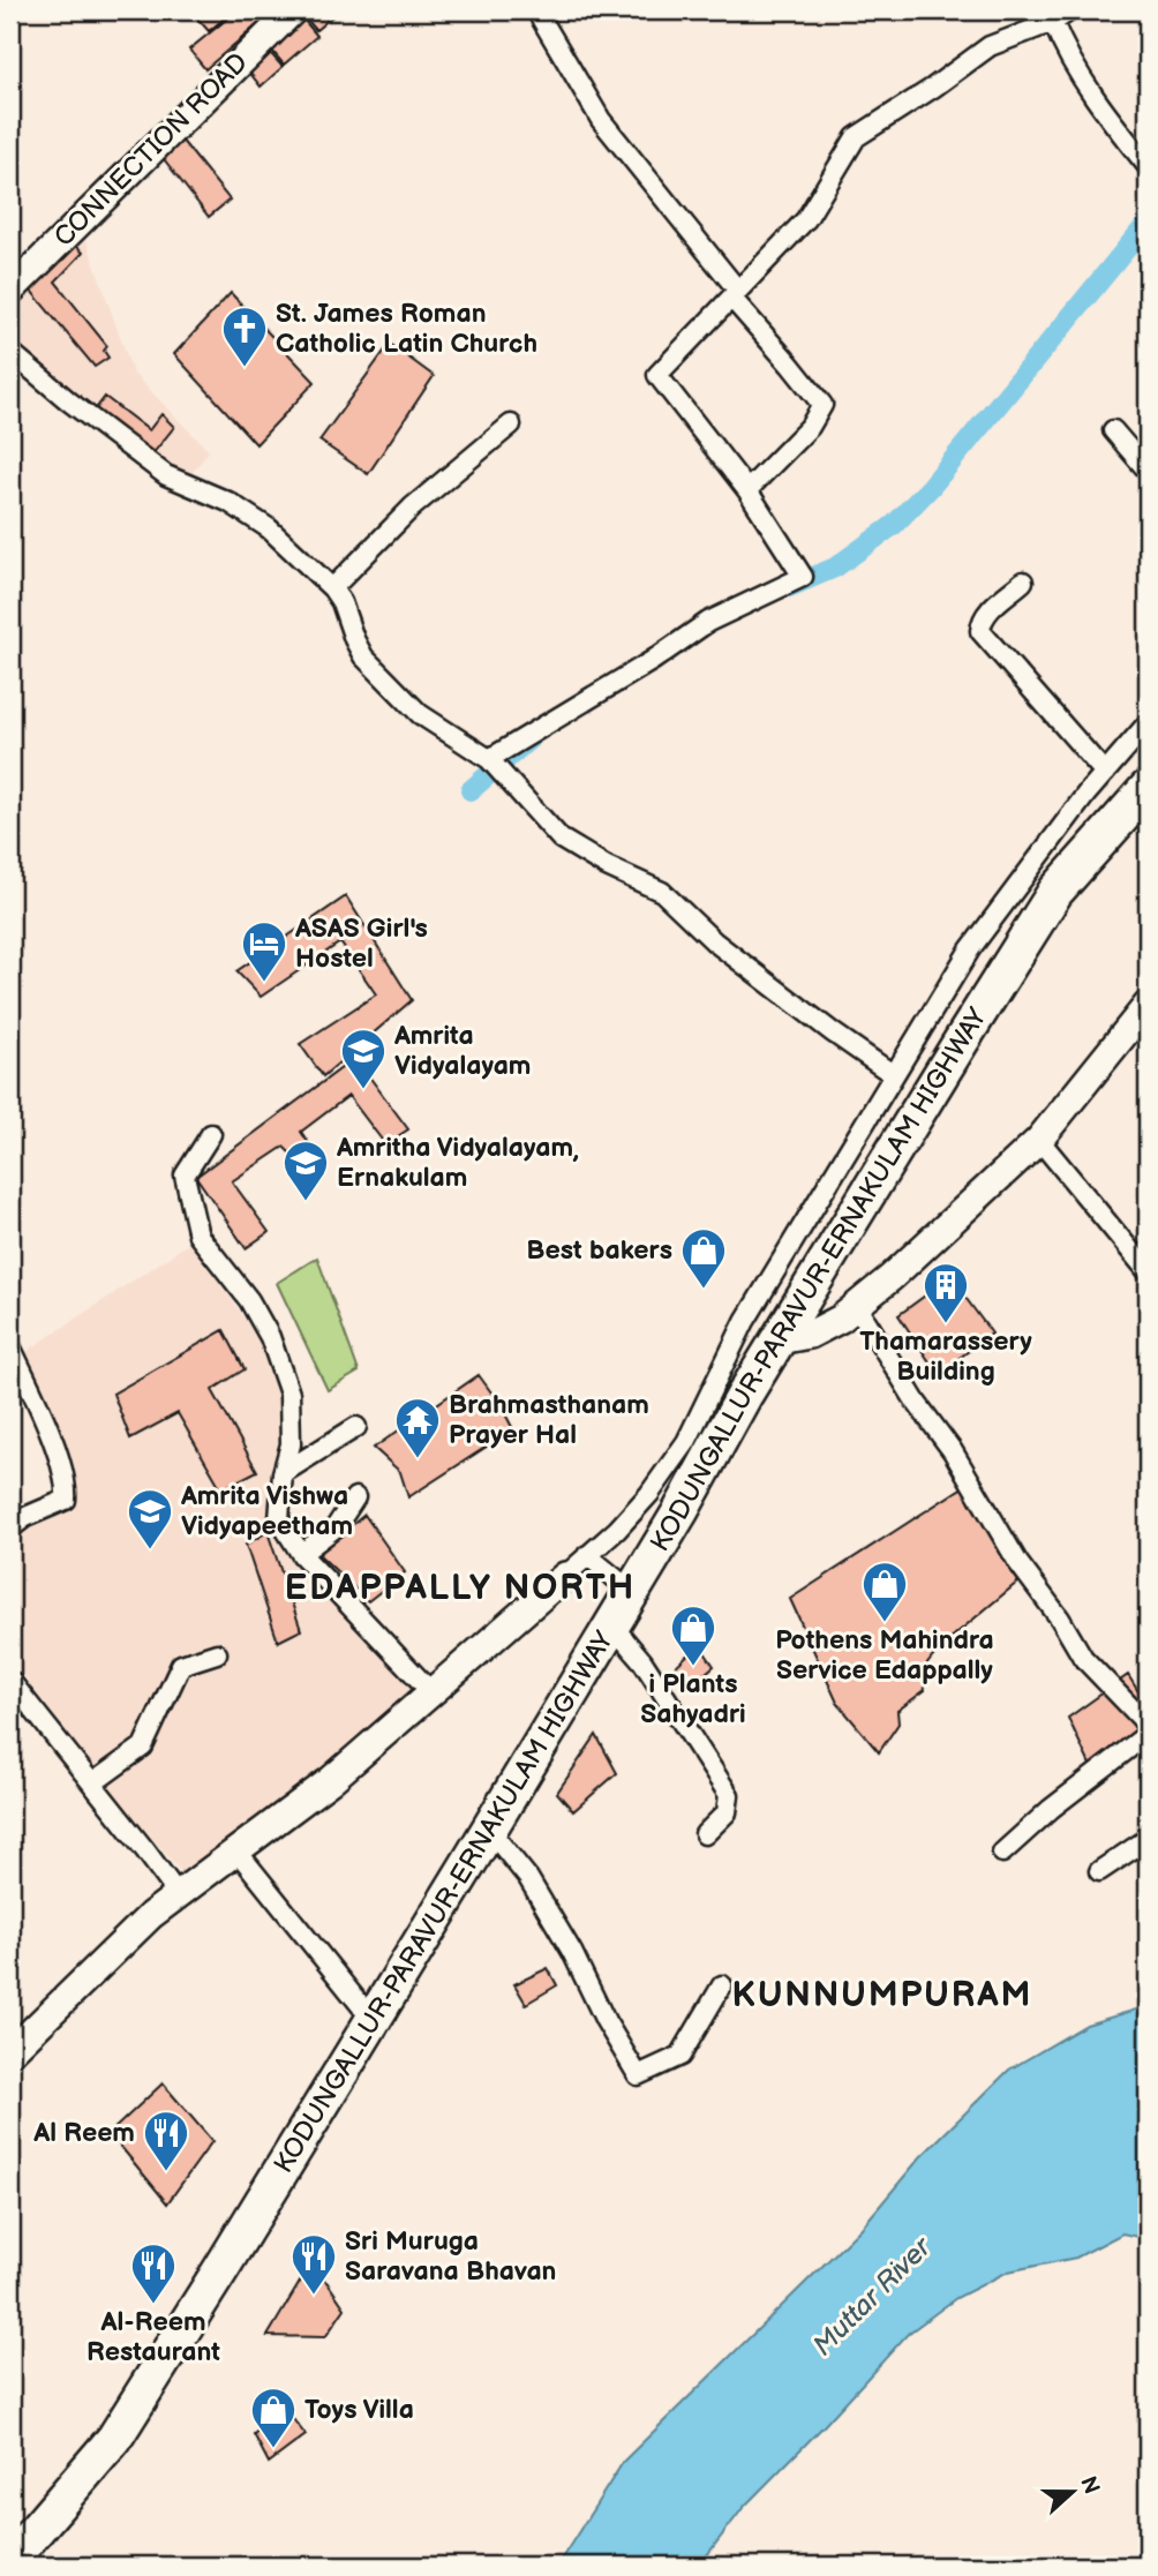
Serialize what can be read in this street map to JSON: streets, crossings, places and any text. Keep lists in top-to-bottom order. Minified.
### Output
{"streets":{"highway":["KODUNGALLUR-PARAVUR-ERNAKULAM HIGHWAY"],"street":["CONNECTION ROAD"]},"districts":["EDAPPALLY NORTH","KUNNUMPURAM"],"water":["Muttar River"],"places":{"church":["St. James Roman Catholic Latin Church"],"hotel":["ASAS Girl's Hostel"],"school or university":["Amrita Vidyalayam","Amritha Vidyalayam, Ernakulam","Amrita Vishwa Vidyapeetham"],"shop":["Best bakers","Pothens Mahindra Service Edappally","i Plants Sahyadri","Toys Villa"],"building":["Thamarassery Building"],"temple":["Brahmasthanam Prayer Hal"],"restaurant":["Al Reem","Sri Muruga Saravana Bhavan","Al-Reem Restaurant"]},"north":"right"}
